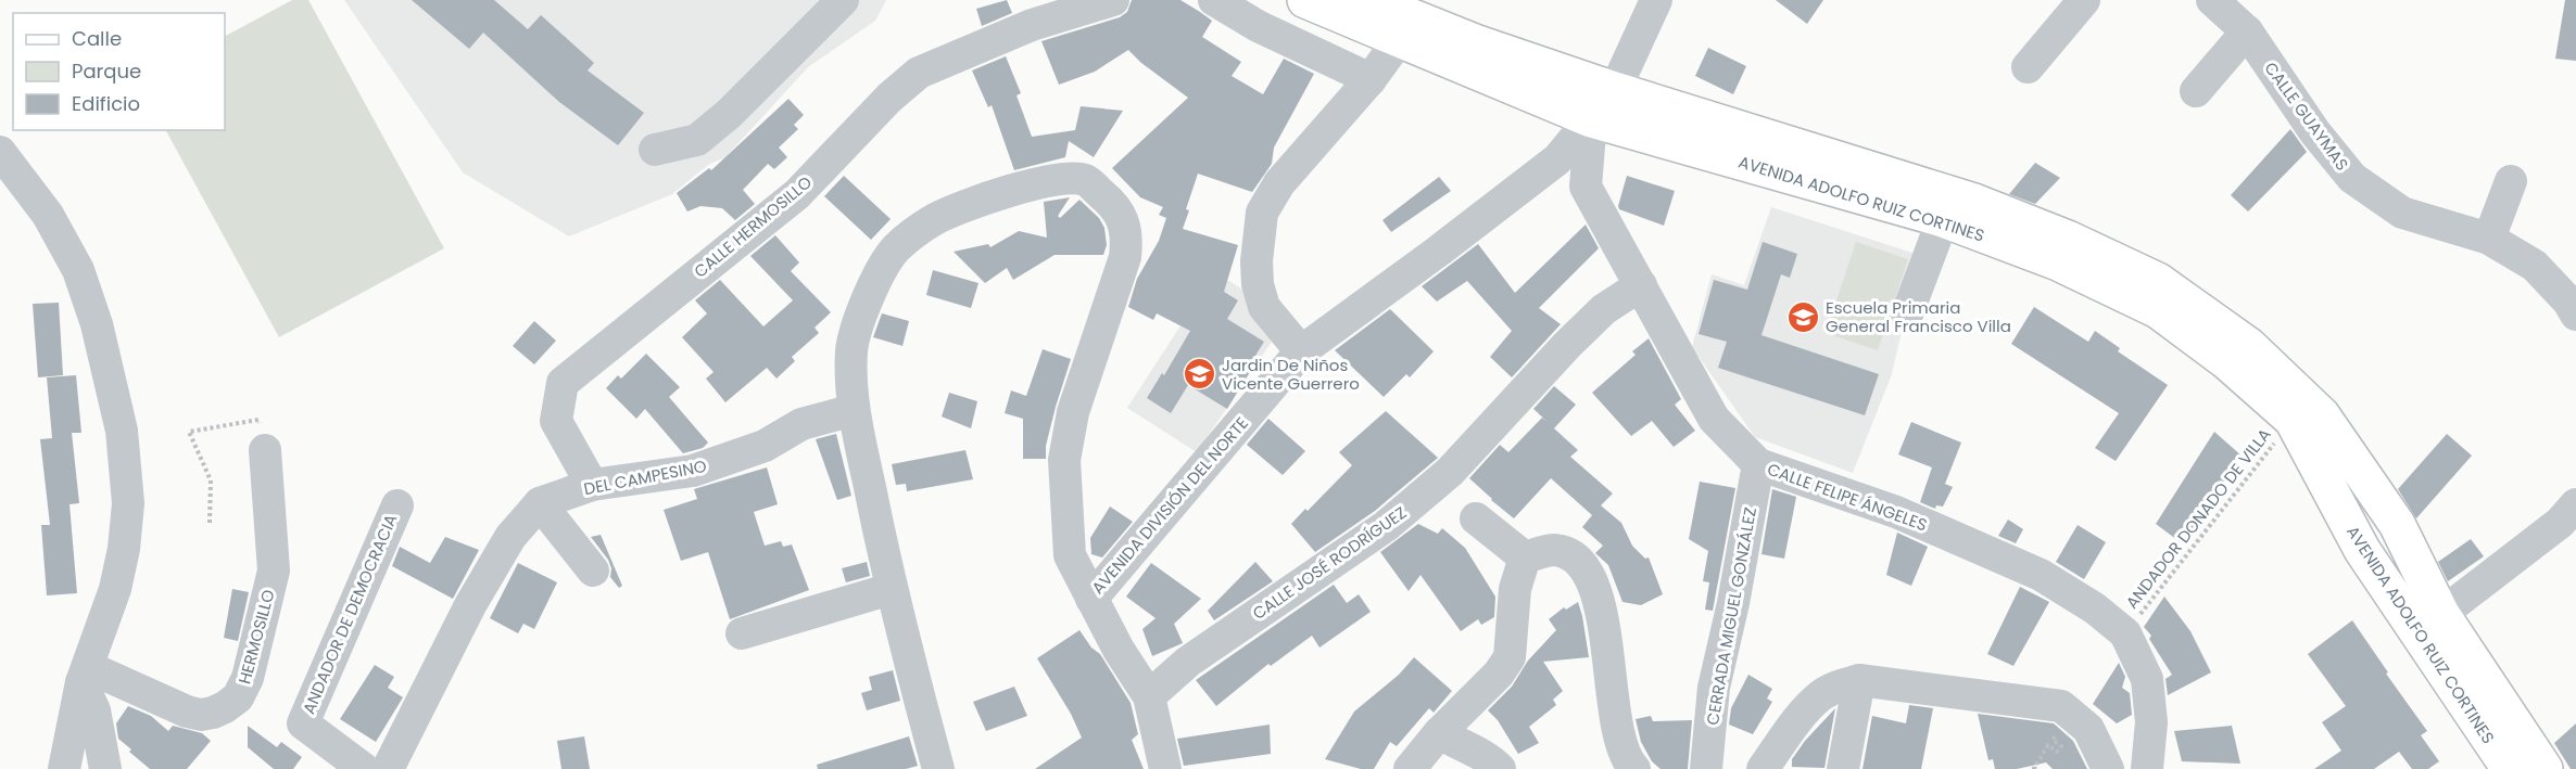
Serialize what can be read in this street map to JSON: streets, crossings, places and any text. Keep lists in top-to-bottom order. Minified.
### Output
{"streets":{"main road":["AVENIDA ADOLFO RUIZ CORTINES"],"street":["CALLE GUAYMAS","CALLE HERMOSILLO","DEL CAMPESINO","CALLE FELIPE ÁNGELES","AVENIDA DIVISIÓN DEL NORTE","CALLE JOSÉ RODRÍGUEZ","ANDADOR DE DEMOCRACIA","CERRADA MIGUEL GONZÁLEZ","HERMOSILLO"],"path":["ANDADOR DONADO DE VILLA"]},"crossings":[["AVENIDA ADOLFO RUIZ CORTINES","CALLE FELIPE ÁNGELES"],["AVENIDA ADOLFO RUIZ CORTINES","AVENIDA DIVISIÓN DEL NORTE"],["AVENIDA ADOLFO RUIZ CORTINES","ANDADOR DONADO DE VILLA"],["CALLE HERMOSILLO","DEL CAMPESINO"],["DEL CAMPESINO","AVENIDA DIVISIÓN DEL NORTE"],["CALLE FELIPE ÁNGELES","AVENIDA DIVISIÓN DEL NORTE"],["CALLE FELIPE ÁNGELES","ANDADOR DONADO DE VILLA"],["CALLE FELIPE ÁNGELES","CALLE JOSÉ RODRÍGUEZ"],["CALLE FELIPE ÁNGELES","CERRADA MIGUEL GONZÁLEZ"]],"places":{"school or university":["Escuela Primaria General Francisco Villa","Jardin De Niños Vicente Guerrero"]},"legend":["Calle","Parque","Edificio"]}
